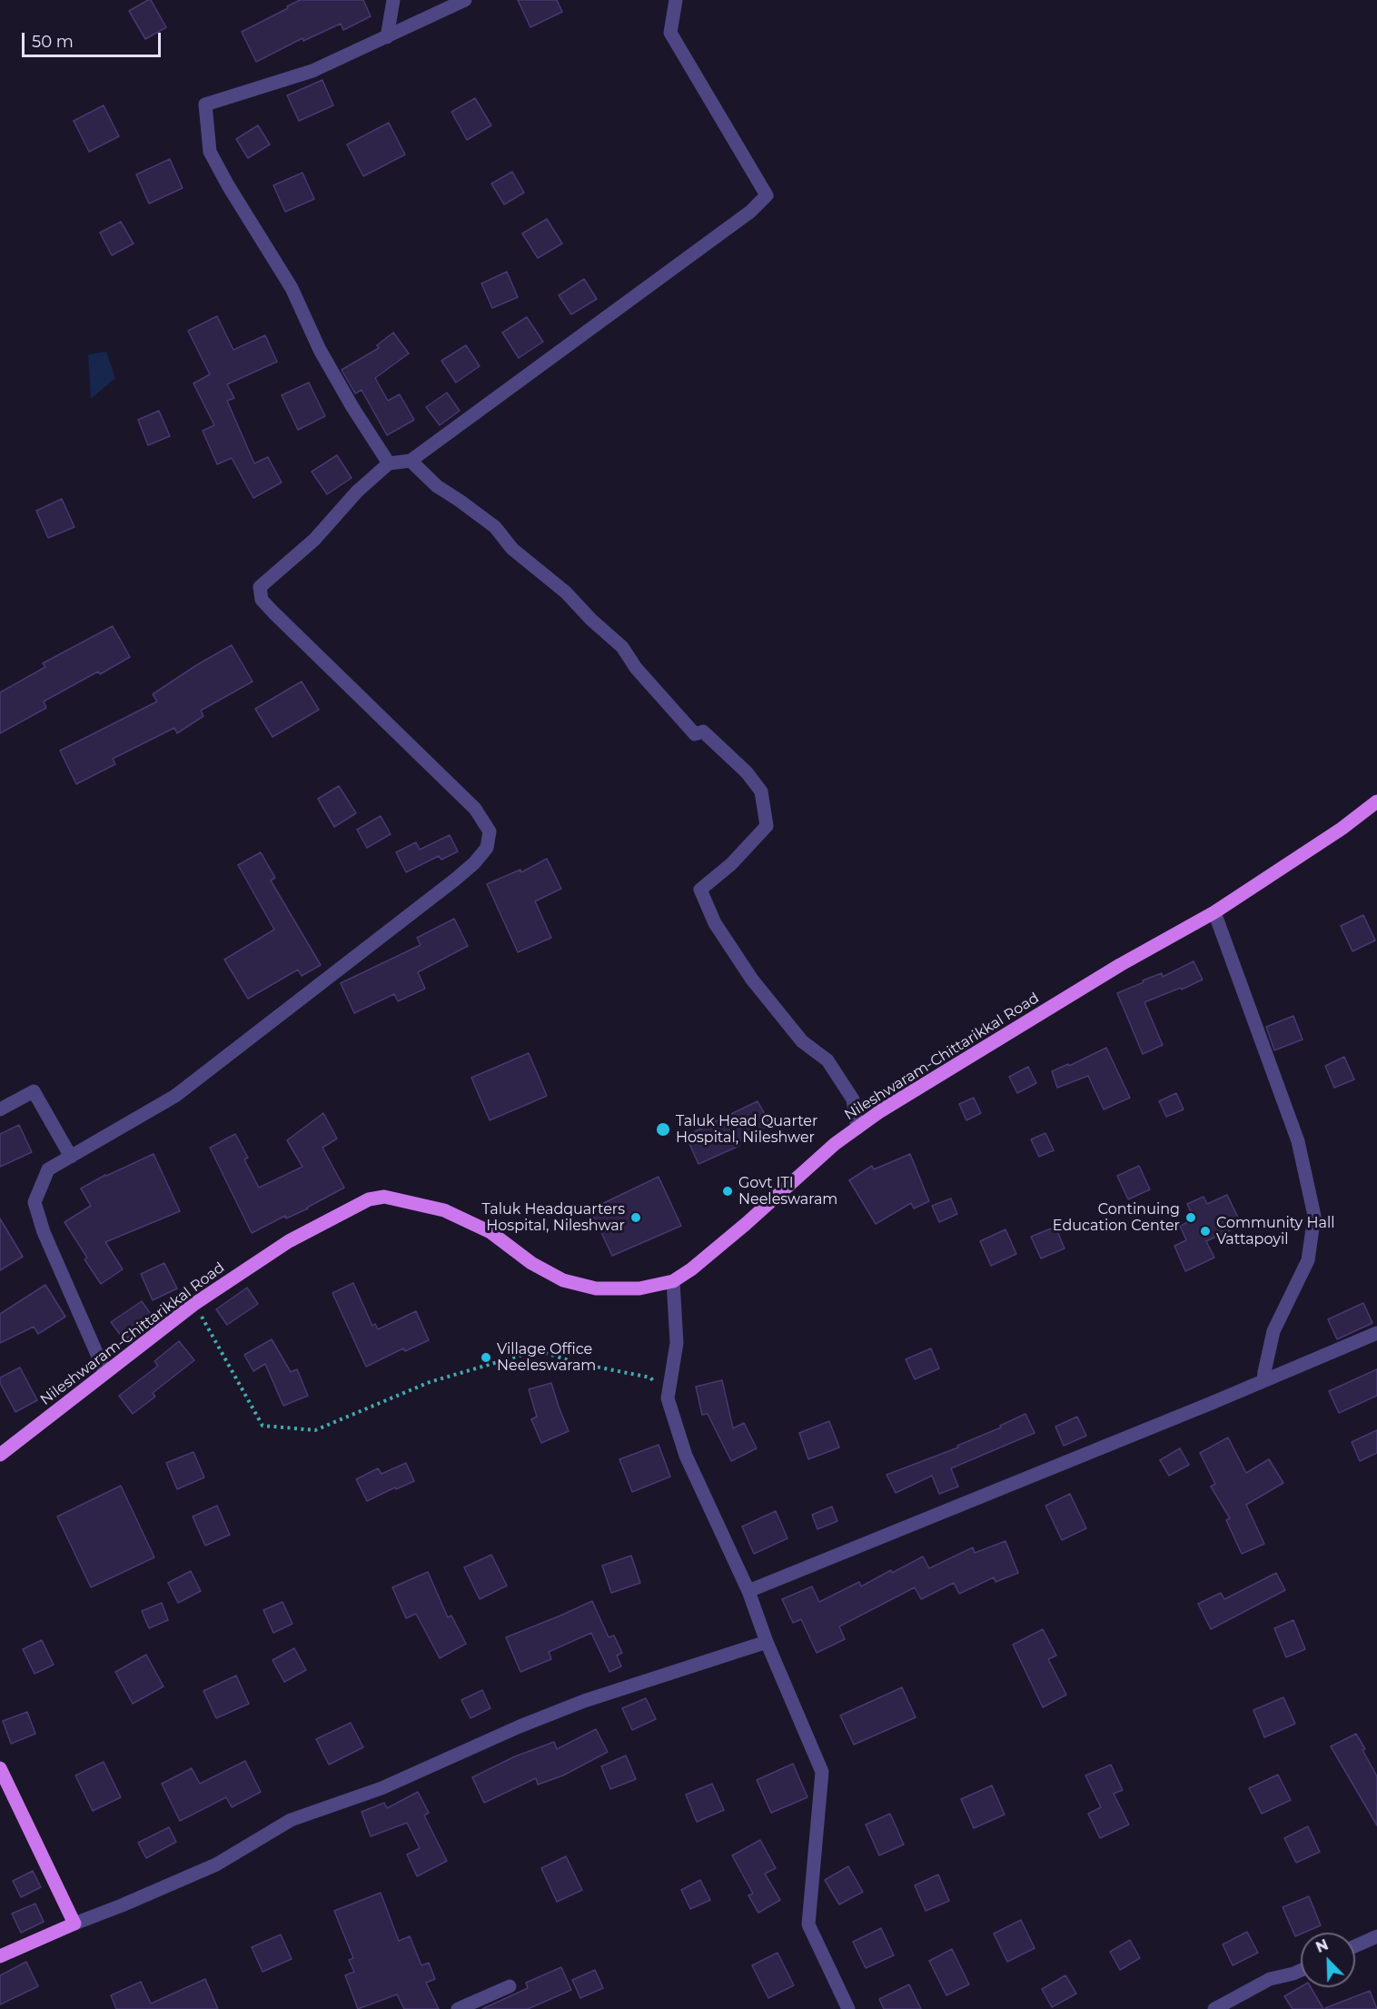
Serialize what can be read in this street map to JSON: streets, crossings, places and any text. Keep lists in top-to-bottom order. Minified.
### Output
{"streets":{"main road":["Nileshwaram-Chittarikkal Road"]},"places":["Taluk Head Quarter Hospital, Nileshwer","Govt ITI Neeleswaram","Taluk Headquarters Hospital, Nileshwar","Continuing Education Center","Community Hall Vattapoyil","Village Office Neeleswaram"],"scale_bar":"50 m","north":"top left"}
